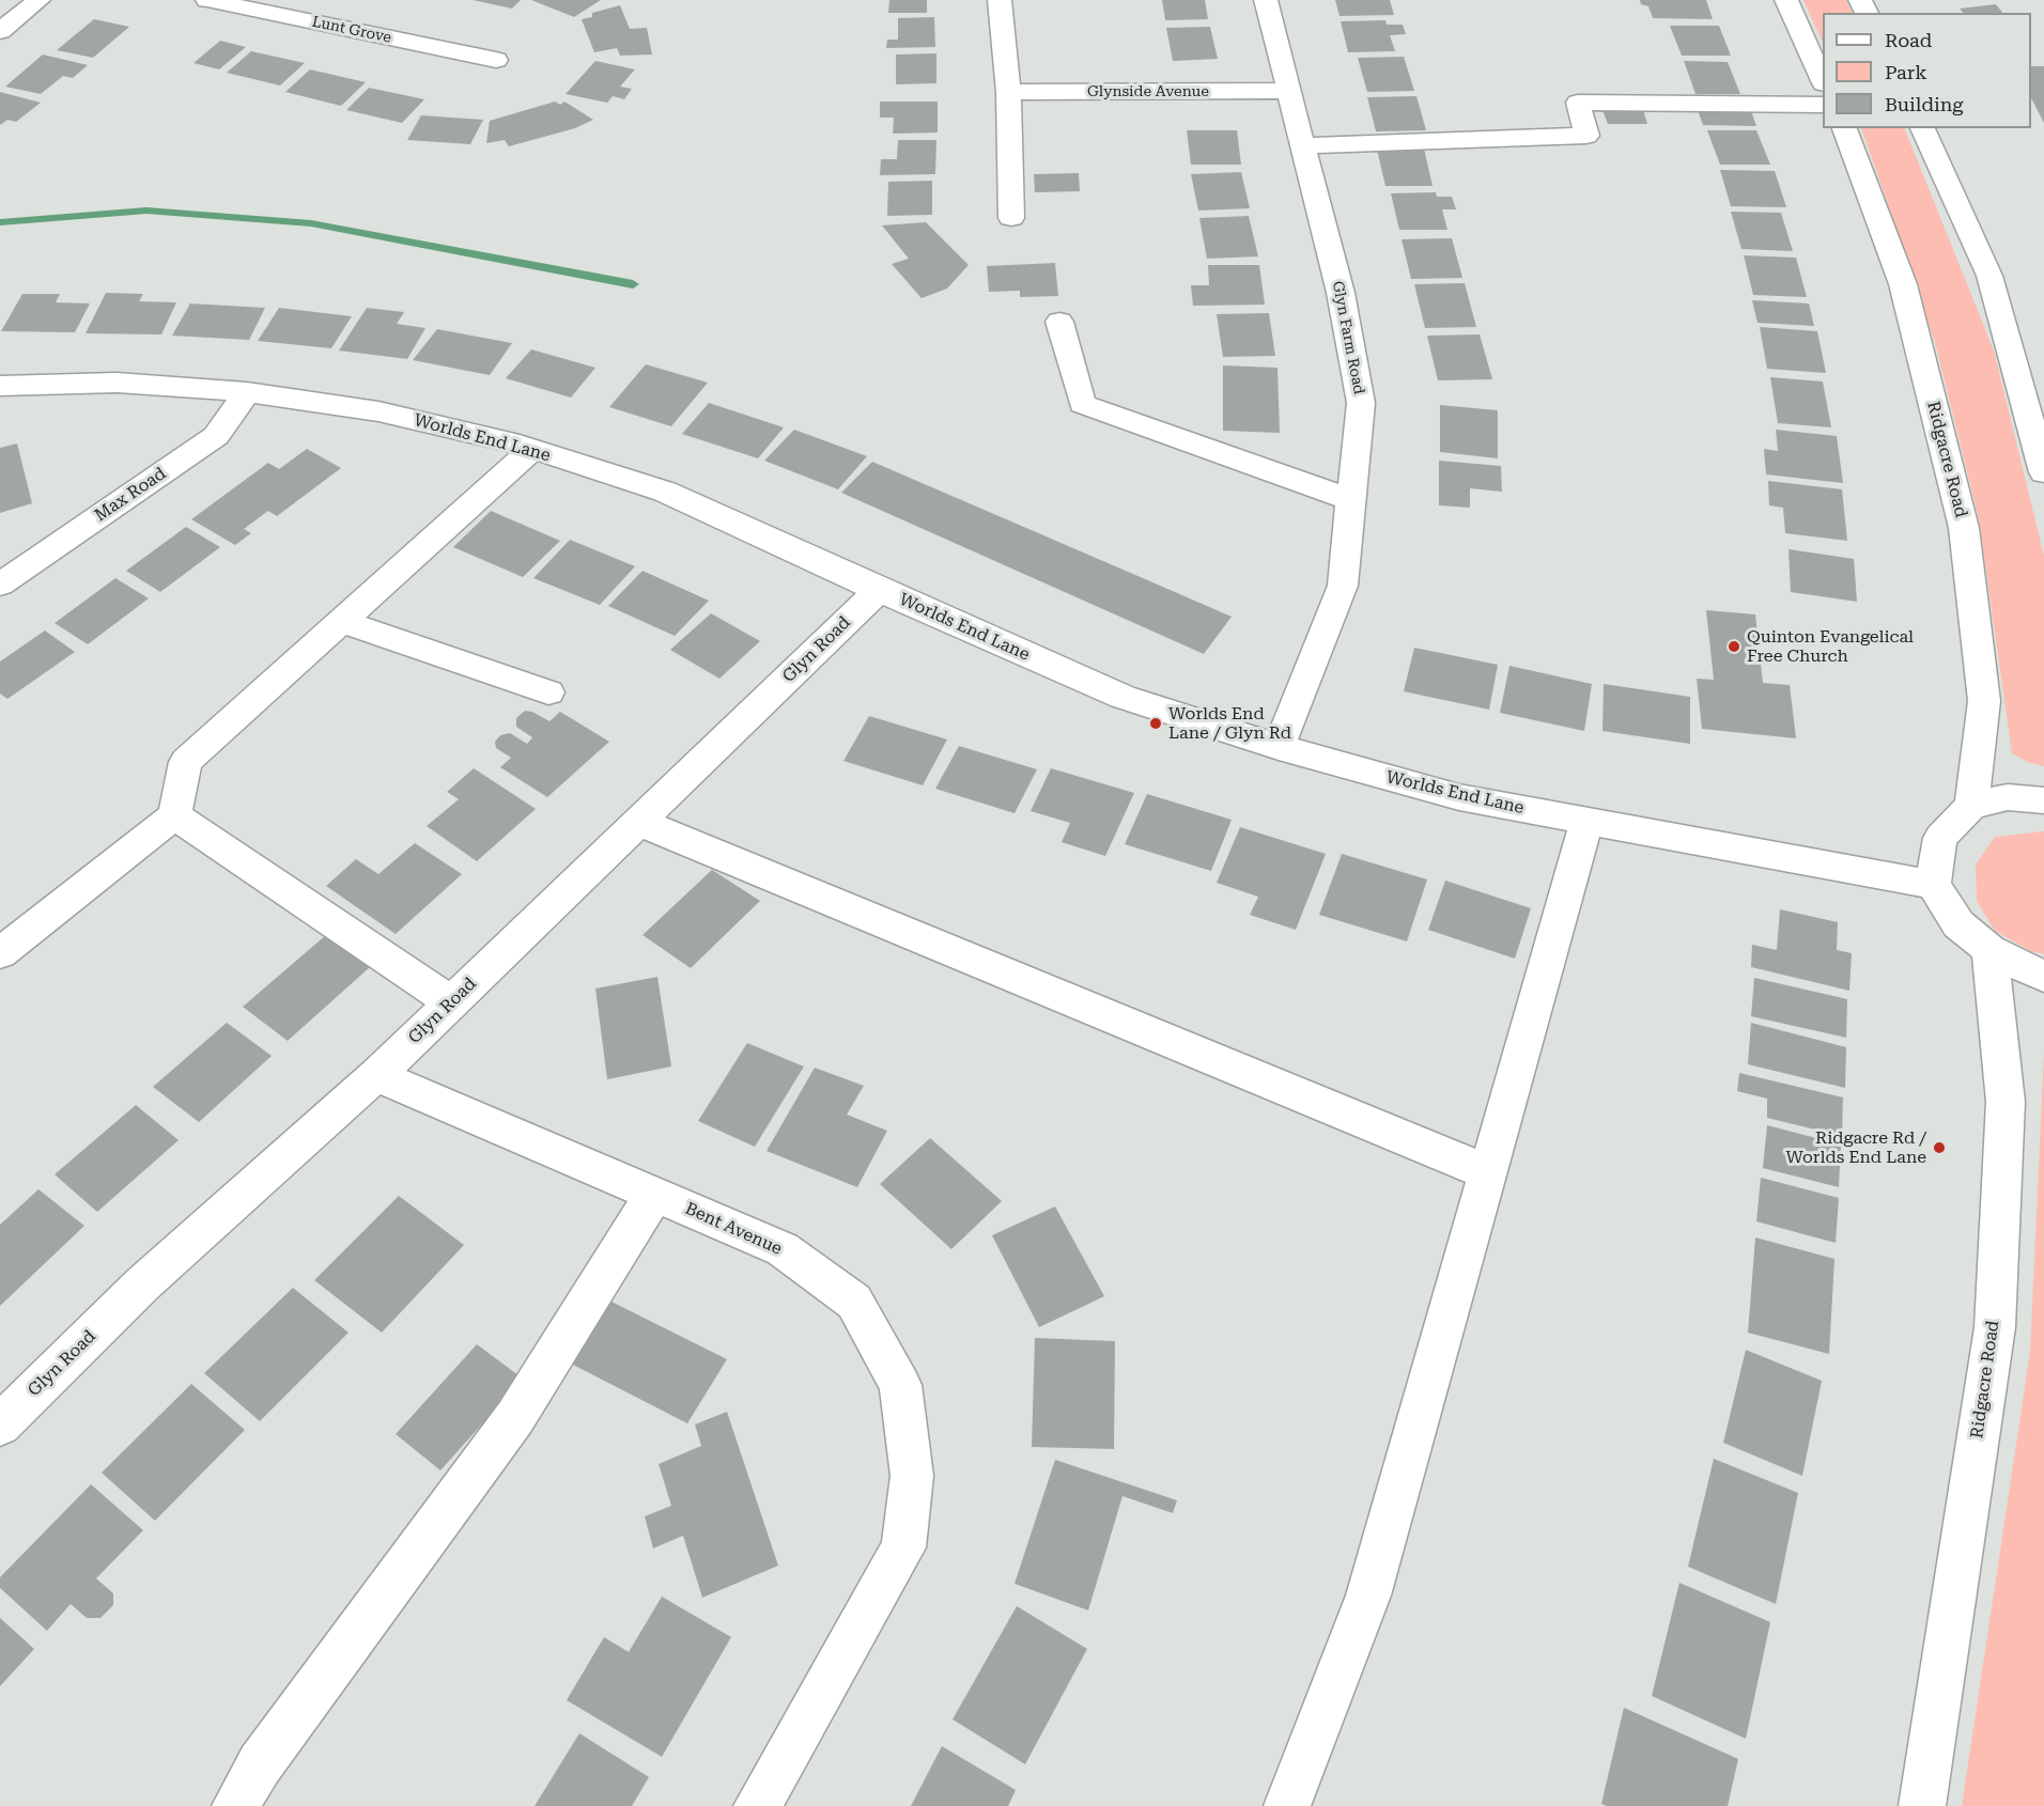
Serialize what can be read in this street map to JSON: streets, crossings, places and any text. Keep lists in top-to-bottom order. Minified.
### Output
{"streets":{"street":["Lunt Grove","Glynside Avenue","Glyn Farm Road","Worlds End Lane","Ridgacre Road","Max Road","Glyn Road","Bent Avenue"]},"crossings":[["Glynside Avenue","Glyn Farm Road"],["Glyn Farm Road","Worlds End Lane"],["Worlds End Lane","Max Road"],["Worlds End Lane","Glyn Road"],["Glyn Road","Bent Avenue"]],"places":["Quinton Evangelical Free Church","Worlds End Lane / Glyn Rd","Ridgacre Rd / Worlds End Lane"],"legend":["Road","Park","Building"]}
